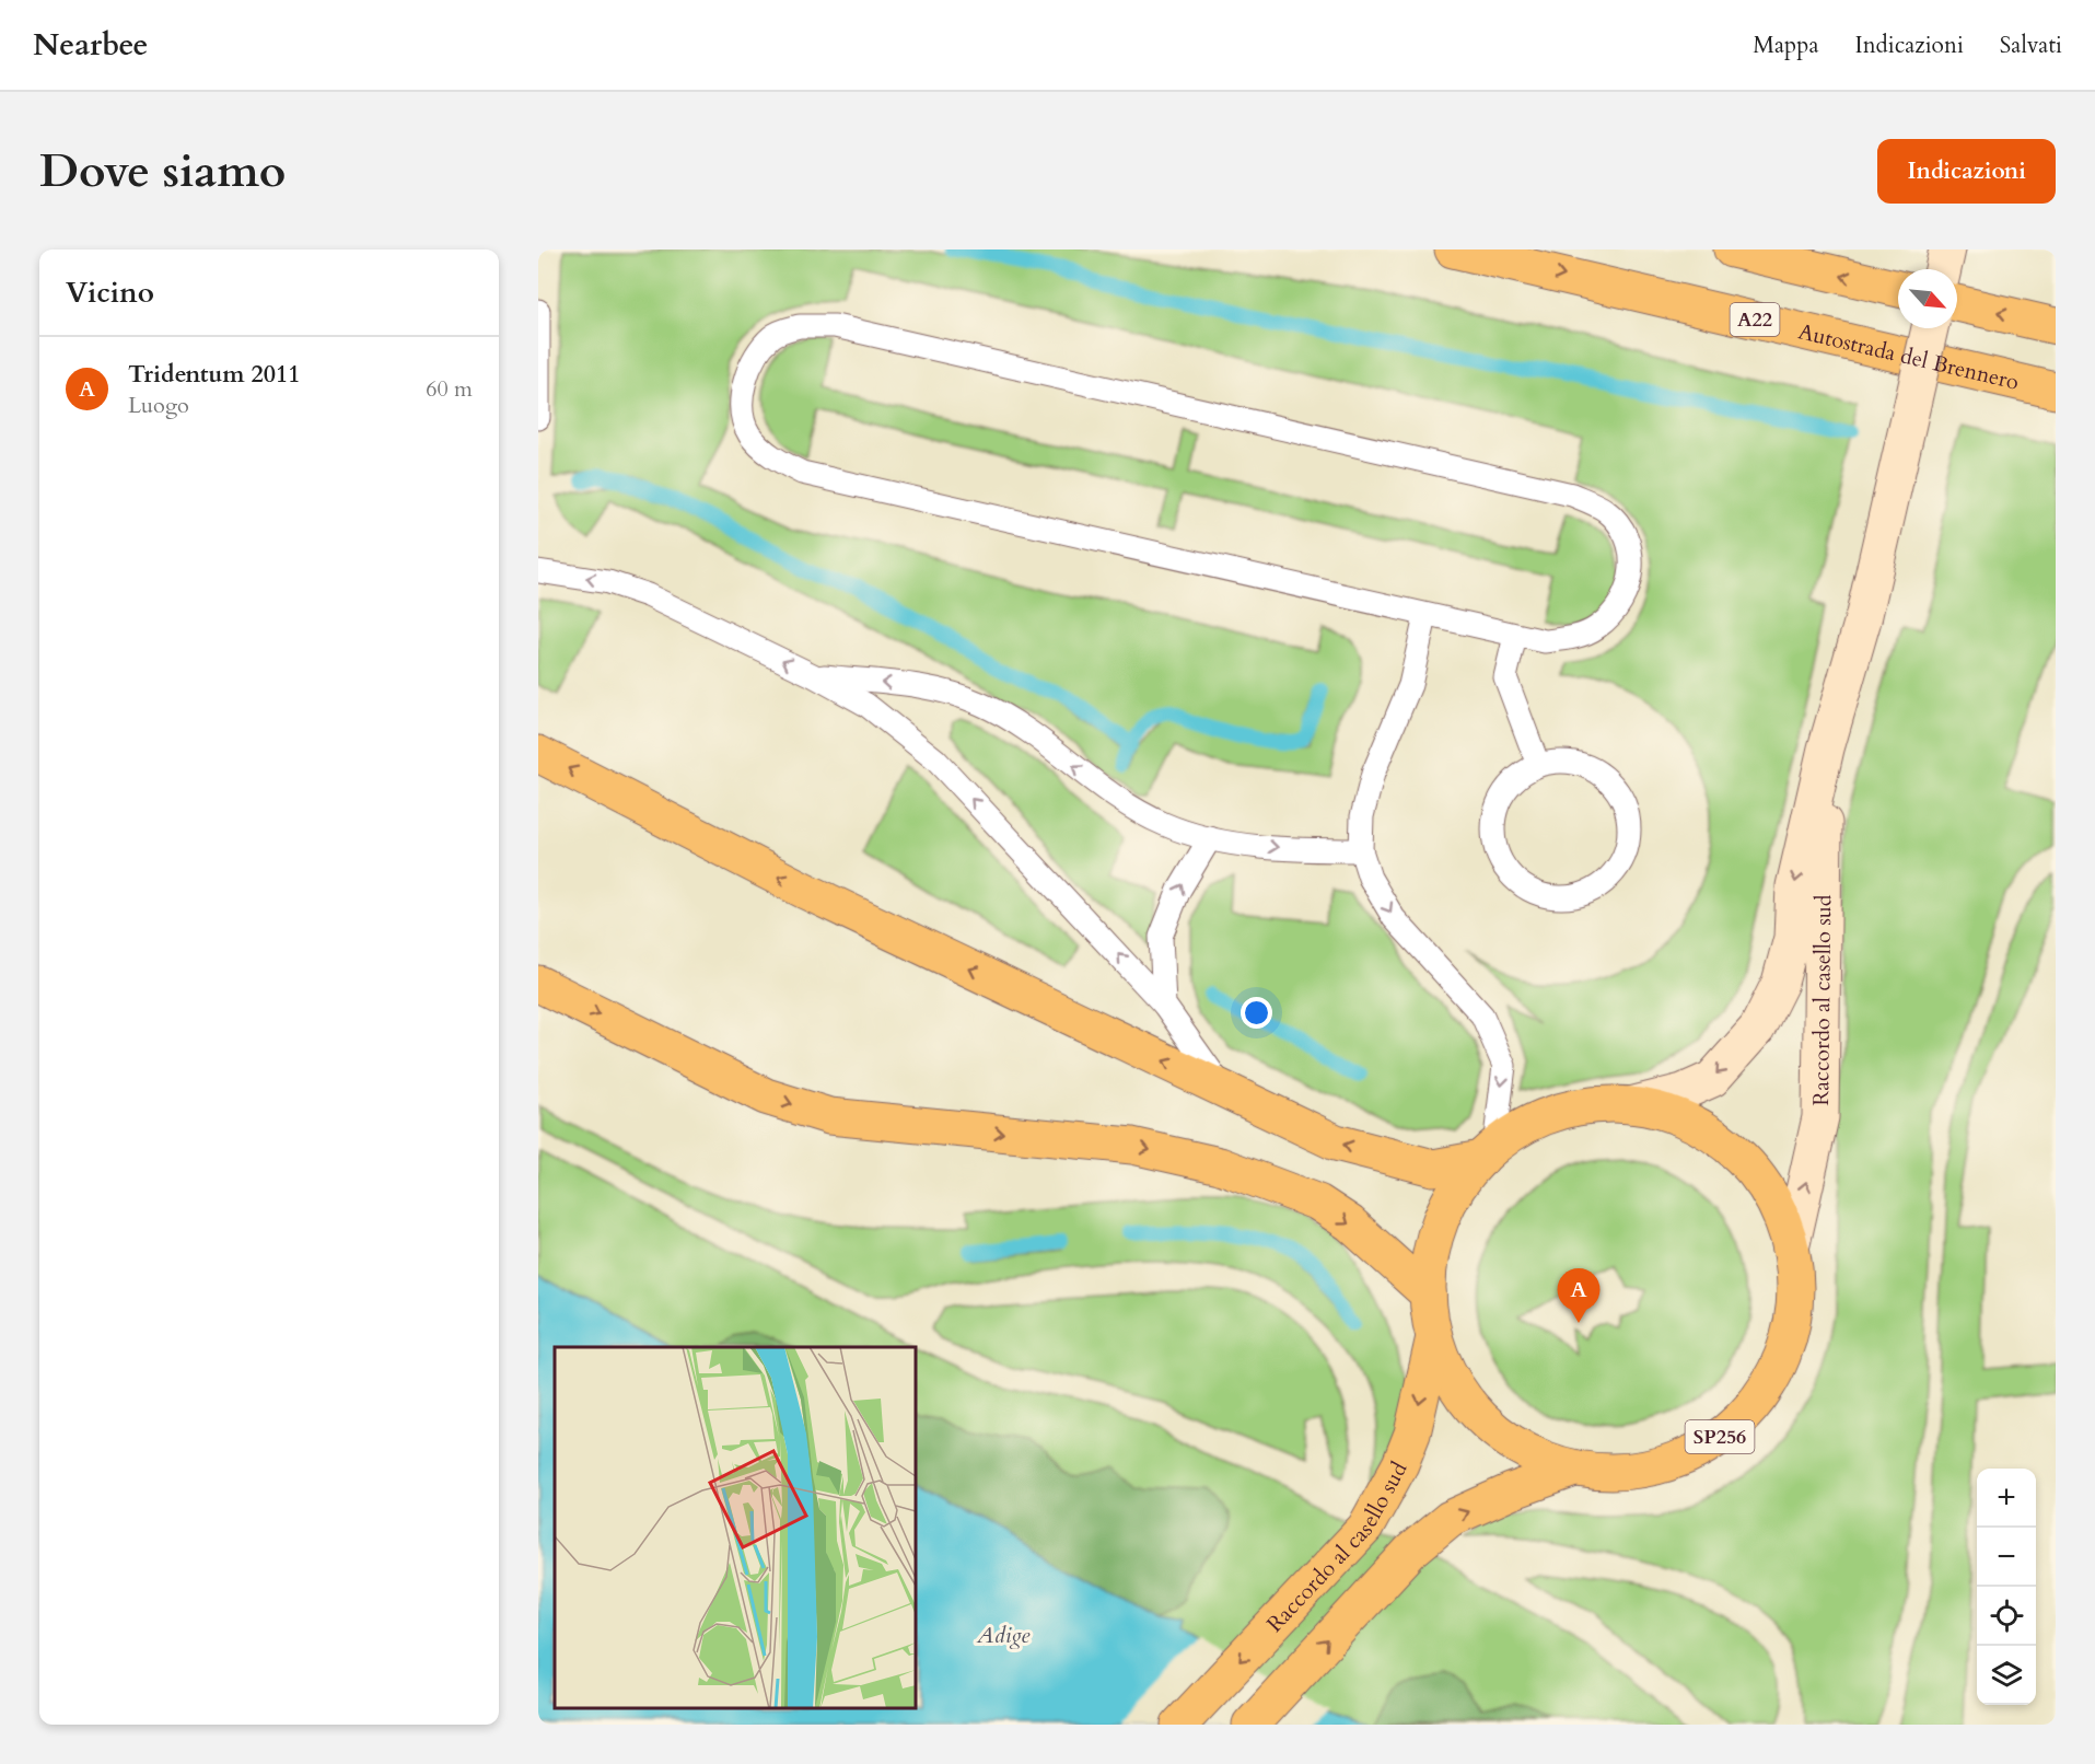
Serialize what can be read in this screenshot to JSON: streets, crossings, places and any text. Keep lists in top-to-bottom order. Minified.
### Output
{"streets":{"main road":["A22","Autostrada del Brennero","Raccordo al casello sud","SP256"]},"water":["Adige"],"north":"bottom right","page":{"header":"Nearbee","nav":["Mappa","Indicazioni","Salvati"],"buttons":"Indicazioni","title":"Dove siamo","heading":"Vicino","list":[{"mark":"A","name":"Tridentum 2011","note":"Luogo","value":"60 m"}],"pins":"A","map_buttons":["+","−"]}}
